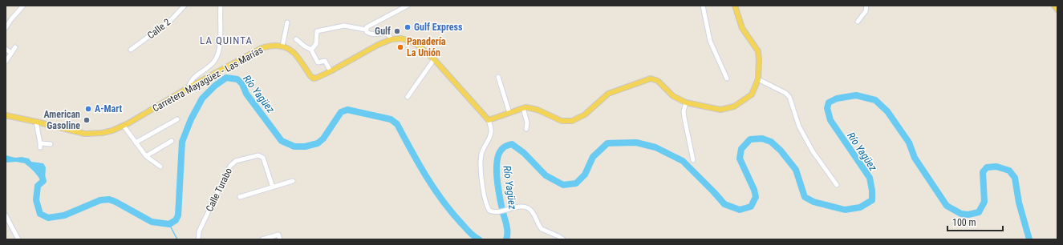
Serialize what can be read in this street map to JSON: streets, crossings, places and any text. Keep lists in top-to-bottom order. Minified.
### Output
{"streets":{"main road":["Carretera Mayagüez - Las Marías"],"street":["Calle 2","Calle Turabo"]},"districts":["LA QUINTA"],"water":["Río Yagüez"],"places":["Gulf Express","Gulf","Panadería La Unión","A-Mart","American Gasoline"],"scale_bar":"100 m"}
